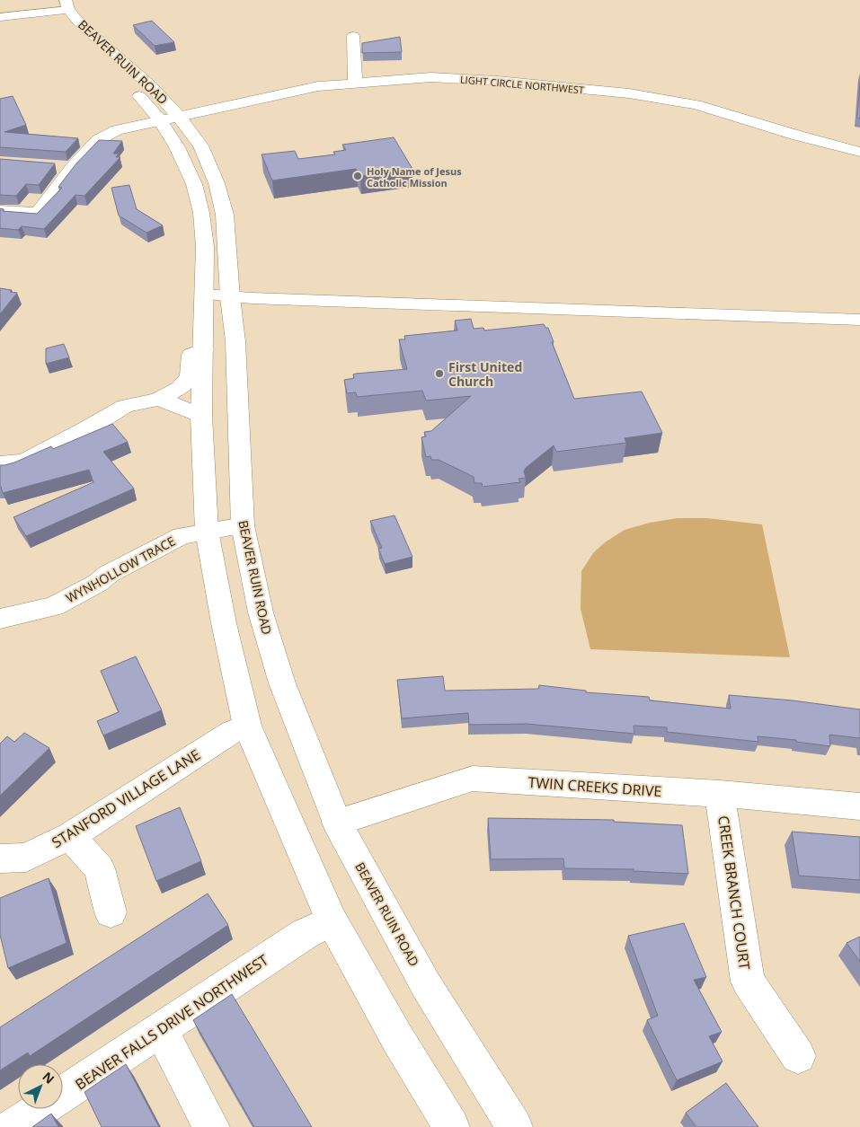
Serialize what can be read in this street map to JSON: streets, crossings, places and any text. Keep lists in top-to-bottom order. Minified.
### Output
{"streets":{"street":["BEAVER RUIN ROAD","LIGHT CIRCLE NORTHWEST","WYNHOLLOW TRACE","TWIN CREEKS DRIVE","STANFORD VILLAGE LANE","CREEK BRANCH COURT","BEAVER FALLS DRIVE NORTHWEST"]},"crossings":[["BEAVER RUIN ROAD","LIGHT CIRCLE NORTHWEST"],["BEAVER RUIN ROAD","WYNHOLLOW TRACE"],["BEAVER RUIN ROAD","TWIN CREEKS DRIVE"],["BEAVER RUIN ROAD","STANFORD VILLAGE LANE"],["BEAVER RUIN ROAD","BEAVER FALLS DRIVE NORTHWEST"],["TWIN CREEKS DRIVE","CREEK BRANCH COURT"]],"places":["Holy Name of Jesus Catholic Mission","First United Church"],"north":"top right"}
